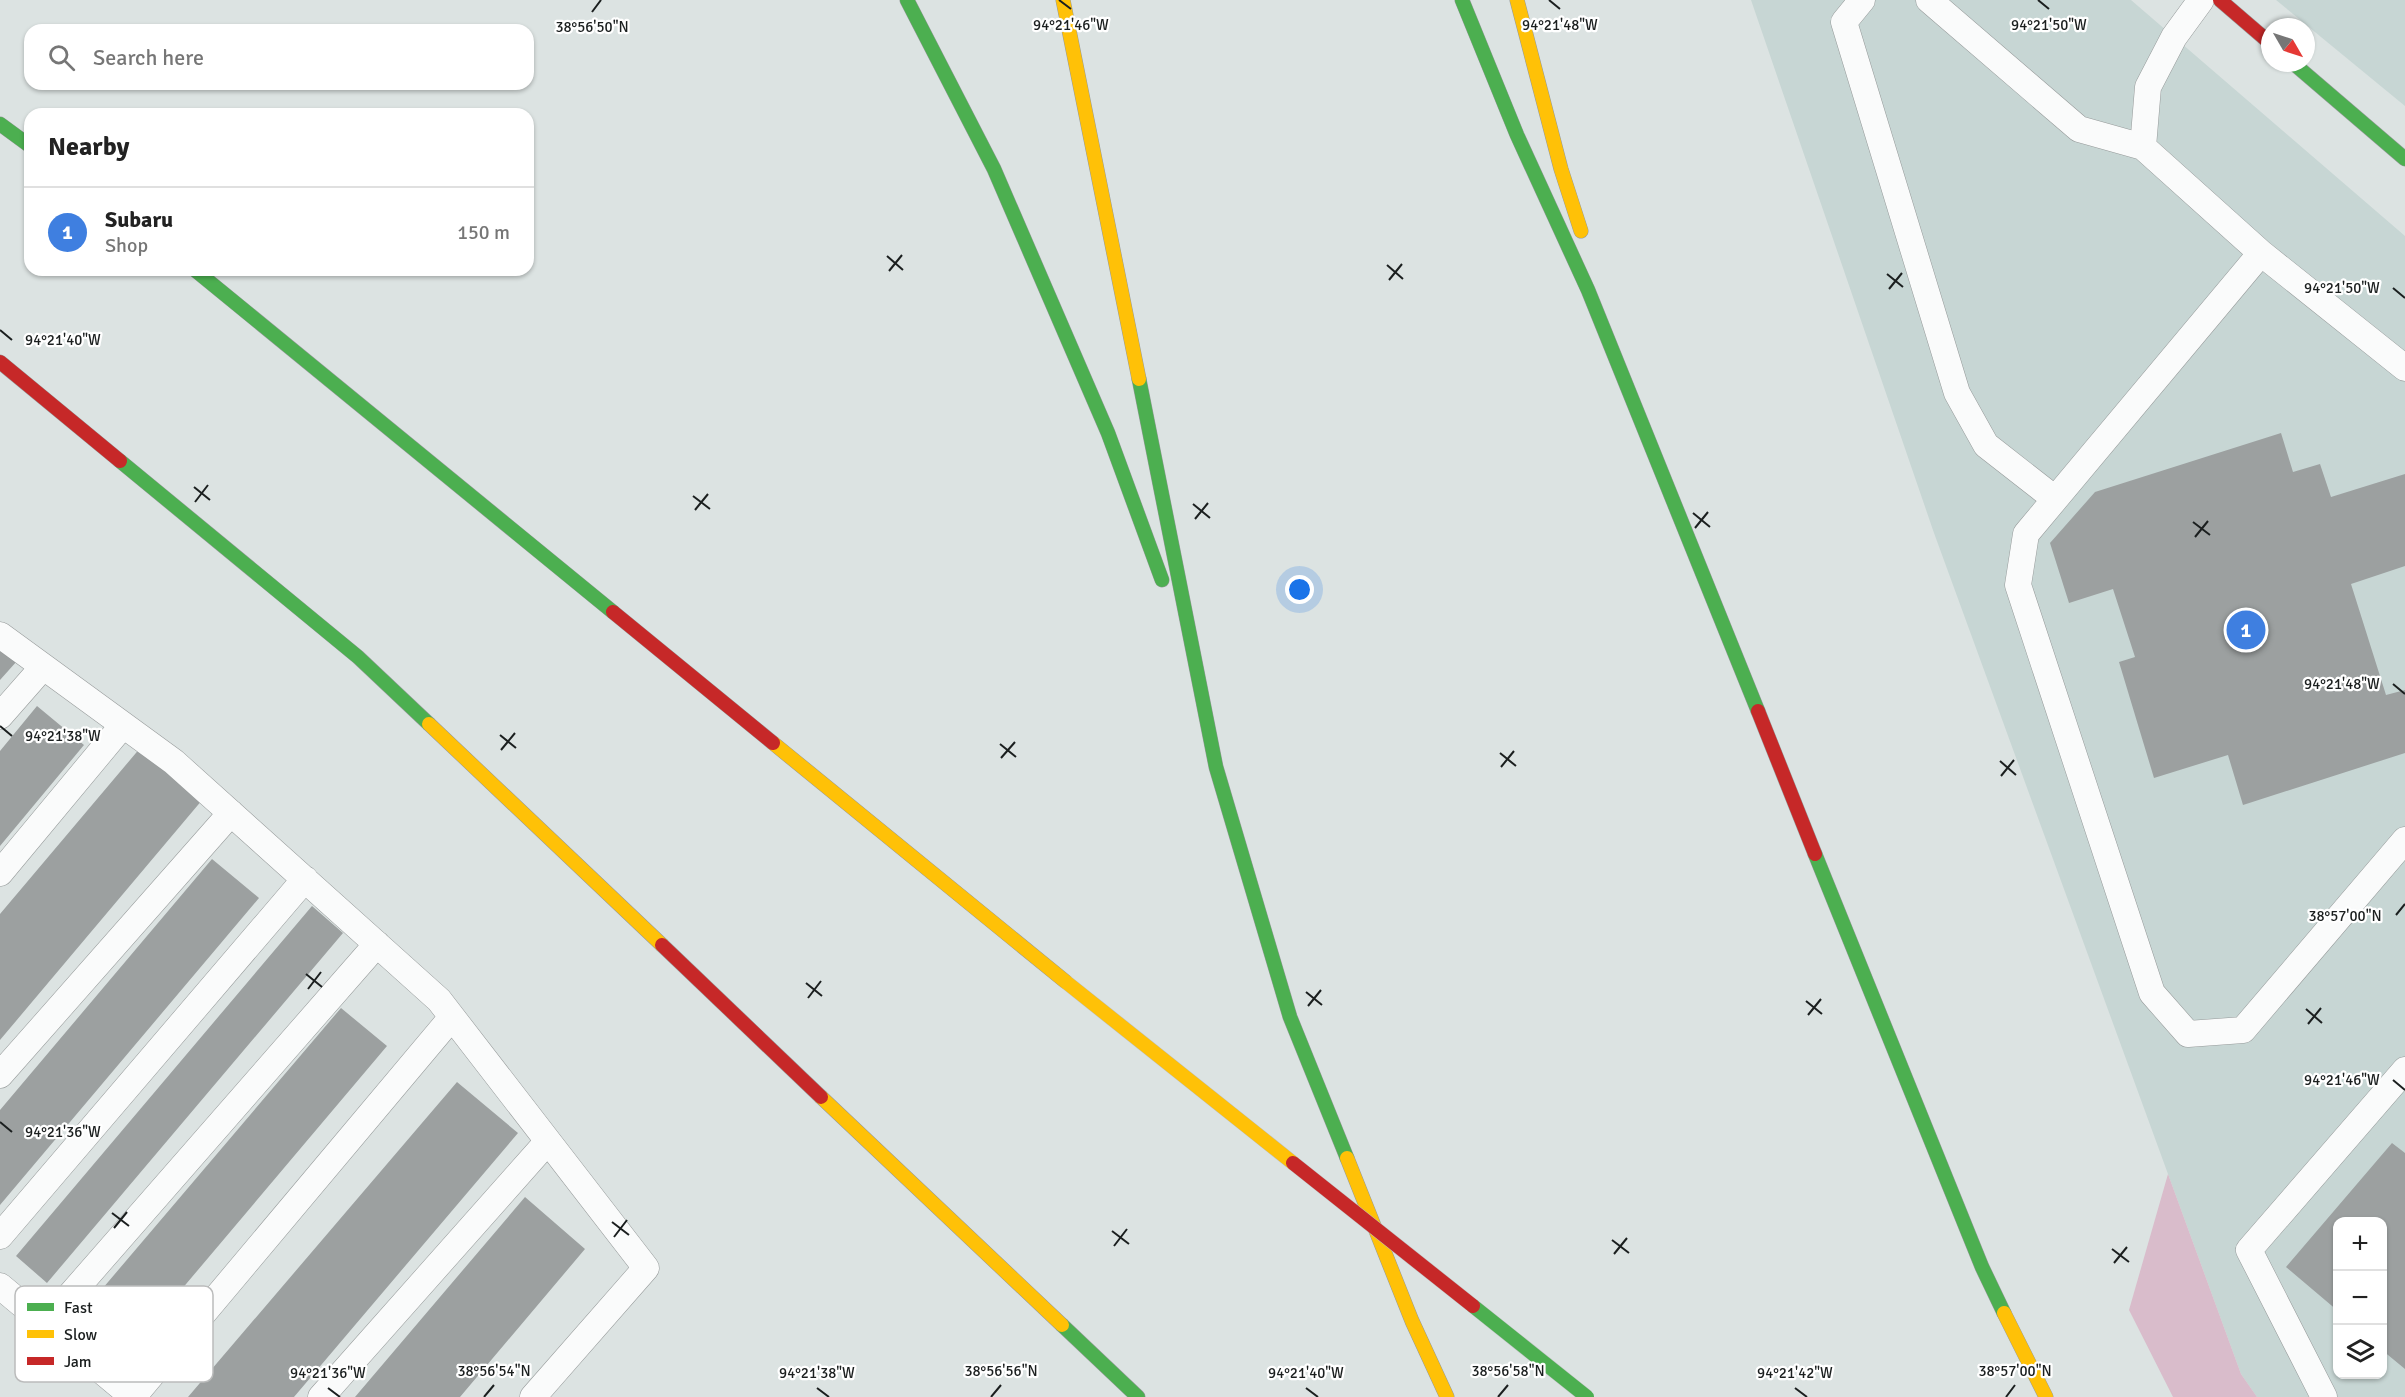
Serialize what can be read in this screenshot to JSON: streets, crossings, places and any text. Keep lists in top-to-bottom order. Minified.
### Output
{"legend":["Fast","Slow","Jam"],"north":"bottom right","page":{"search":"Search here","heading":"Nearby","list":[{"mark":"1","name":"Subaru","note":"Shop","value":"150 m"}],"pins":"1","map_buttons":["+","−"]},"coordinates":["94°21'46\"W","94°21'48\"W","94°21'50\"W","38°56'50\"N","94°21'40\"W","94°21'38\"W","38°57'00\"N","94°21'36\"W","38°56'54\"N","38°56'56\"N","38°56'58\"N","94°21'42\"W"]}
